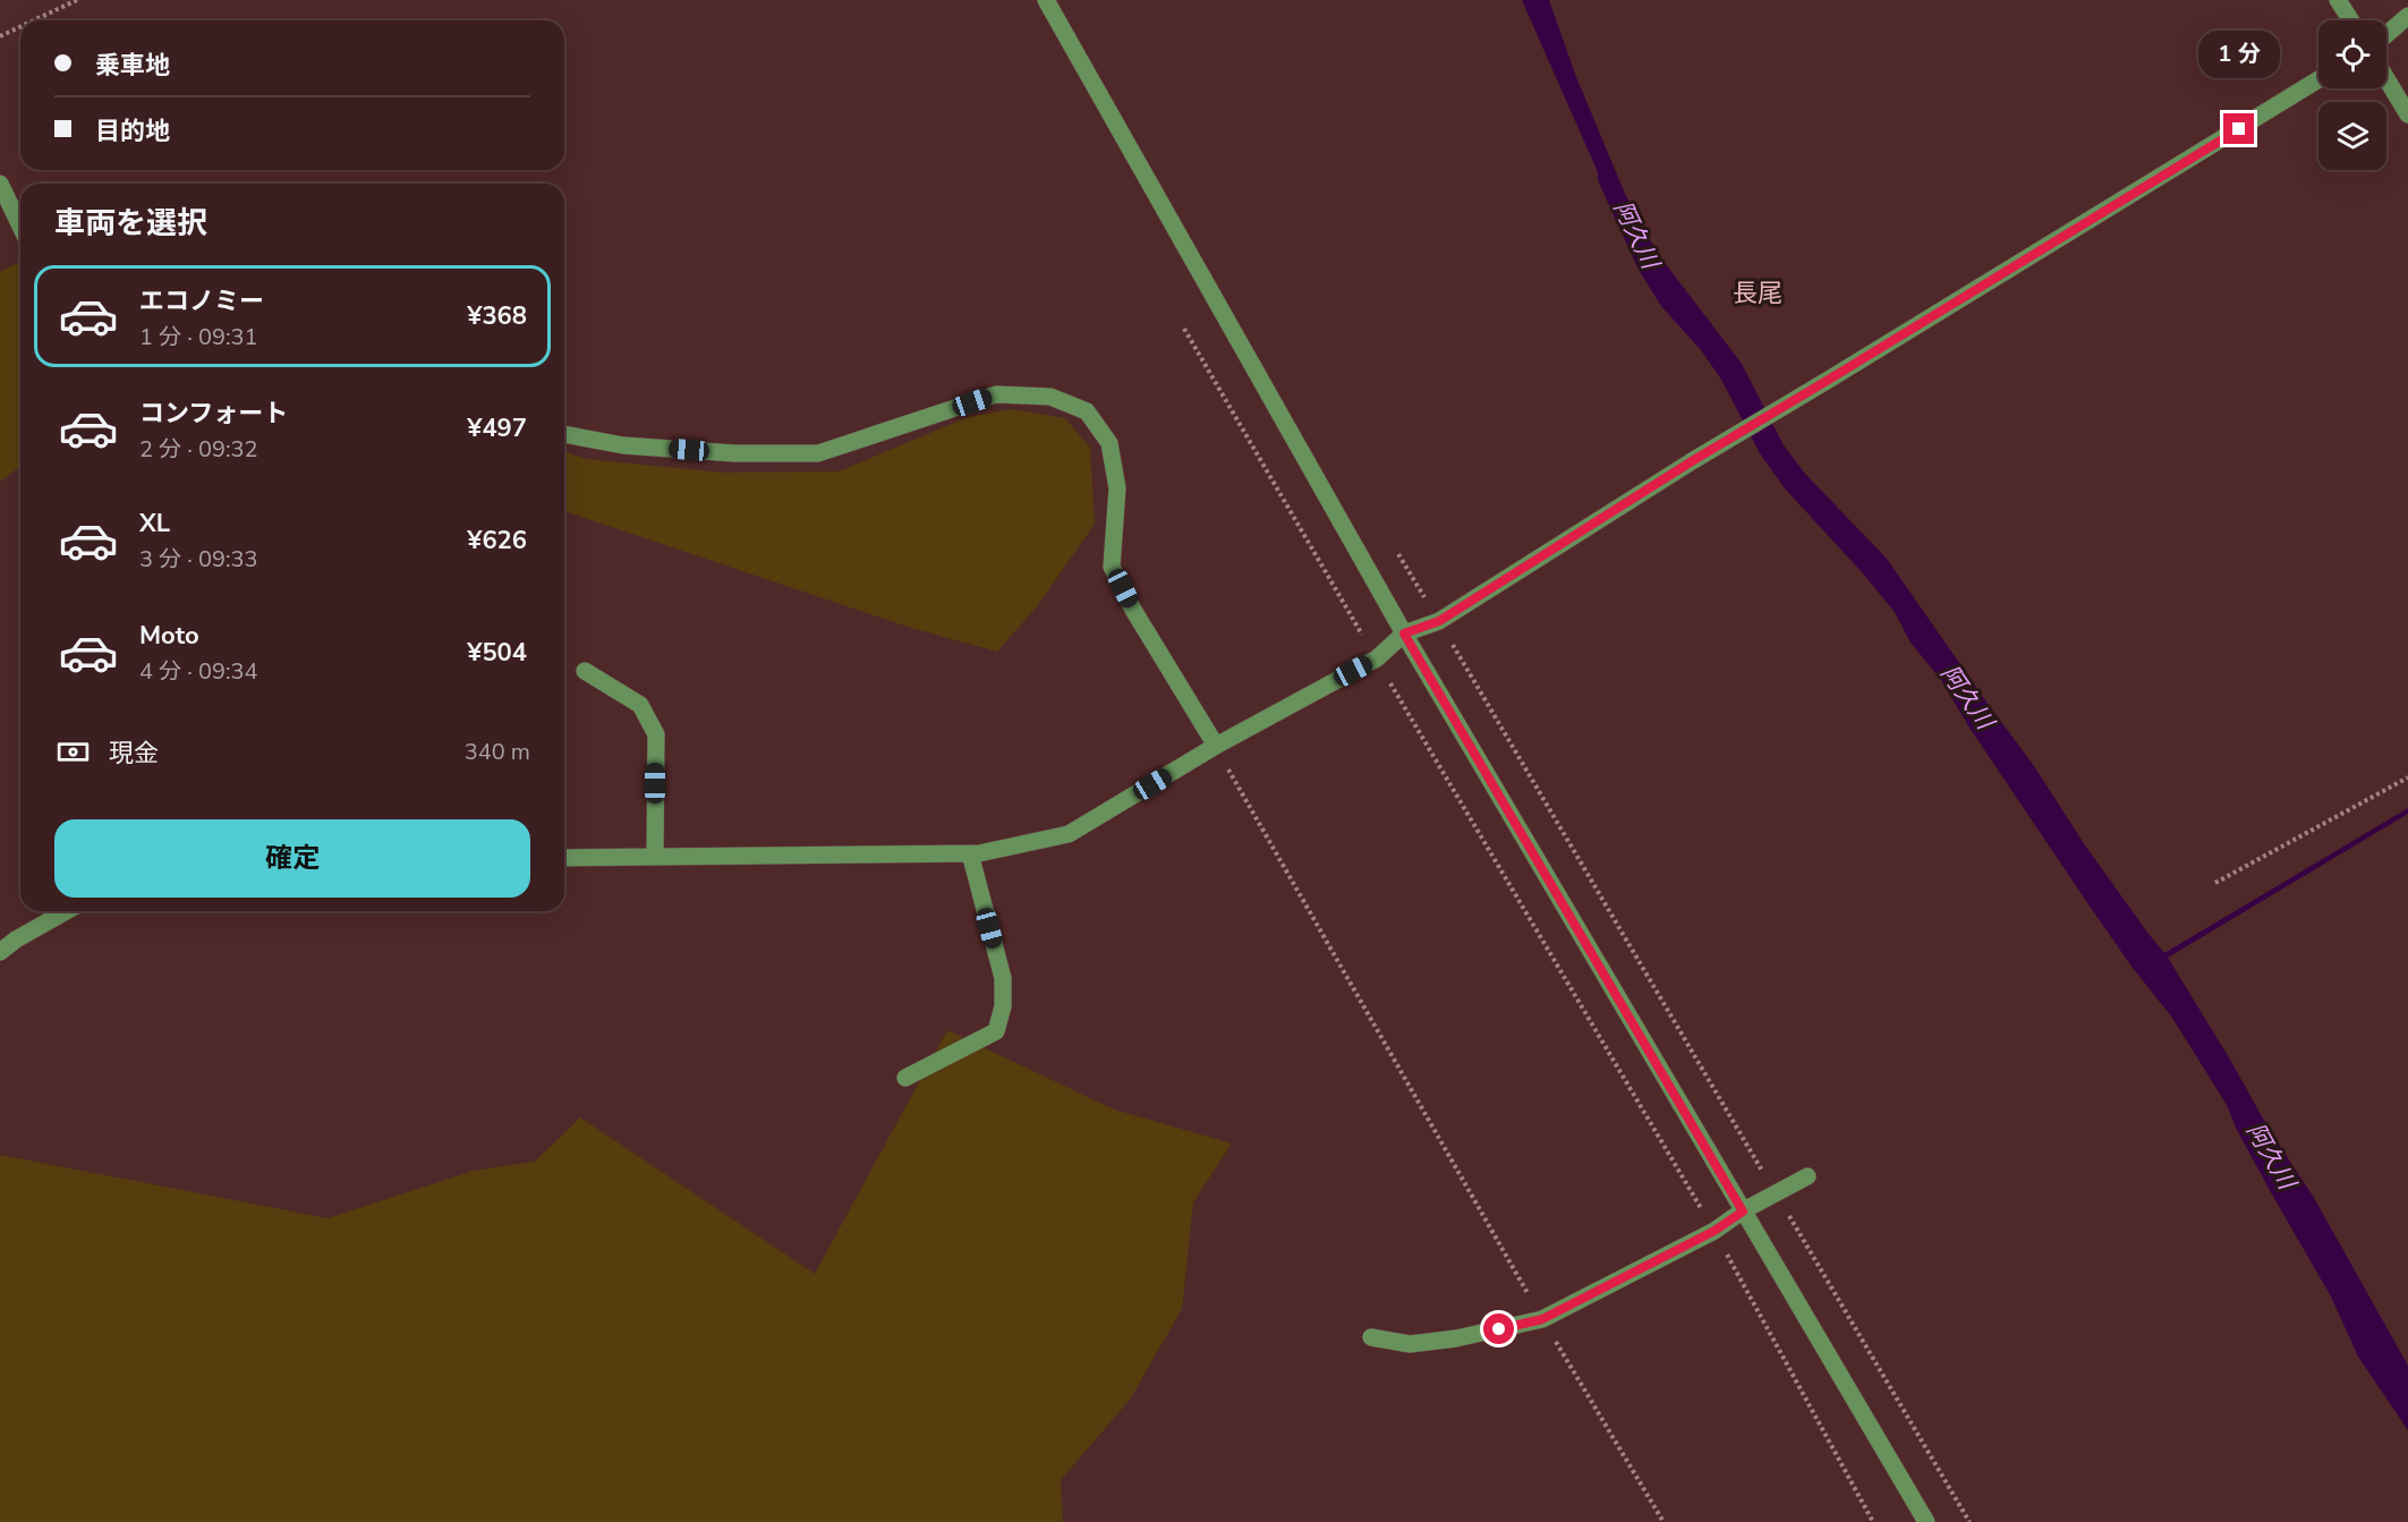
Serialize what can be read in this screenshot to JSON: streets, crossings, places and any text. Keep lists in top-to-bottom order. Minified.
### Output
{"districts":["長尾"],"water":["阿久川"],"page":{"banner":["乗車地","目的地"],"bubble":"1 分","heading":"車両を選択","list":[{"name":"エコノミー","note":"1 分 · 09:31","value":"¥368"},{"name":"コンフォート","note":"2 分 · 09:32","value":"¥497"},{"name":"XL","note":"3 分 · 09:33","value":"¥626"},{"name":"Moto","note":"4 分 · 09:34","value":"¥504"}],"pay":["現金","340 m"],"buttons":"確定"}}
